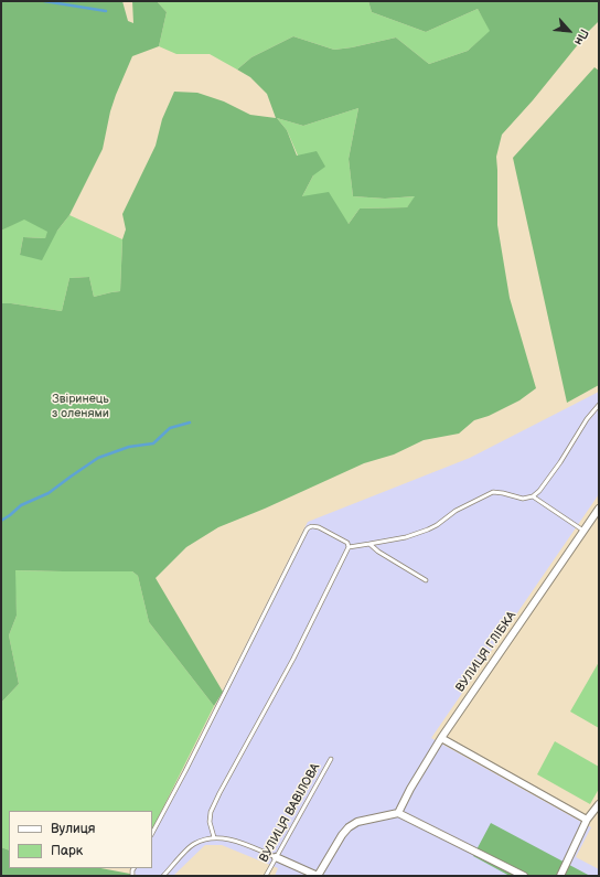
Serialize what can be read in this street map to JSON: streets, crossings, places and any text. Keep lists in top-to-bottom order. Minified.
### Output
{"streets":{"street":["ВУЛИЦЯ ГЛІБКА"],"lane":["ВУЛИЦЯ ВАВІЛОВА"]},"parks":["Звіринець з оленями"],"legend":["Вулиця","Парк"],"north":"bottom right"}
